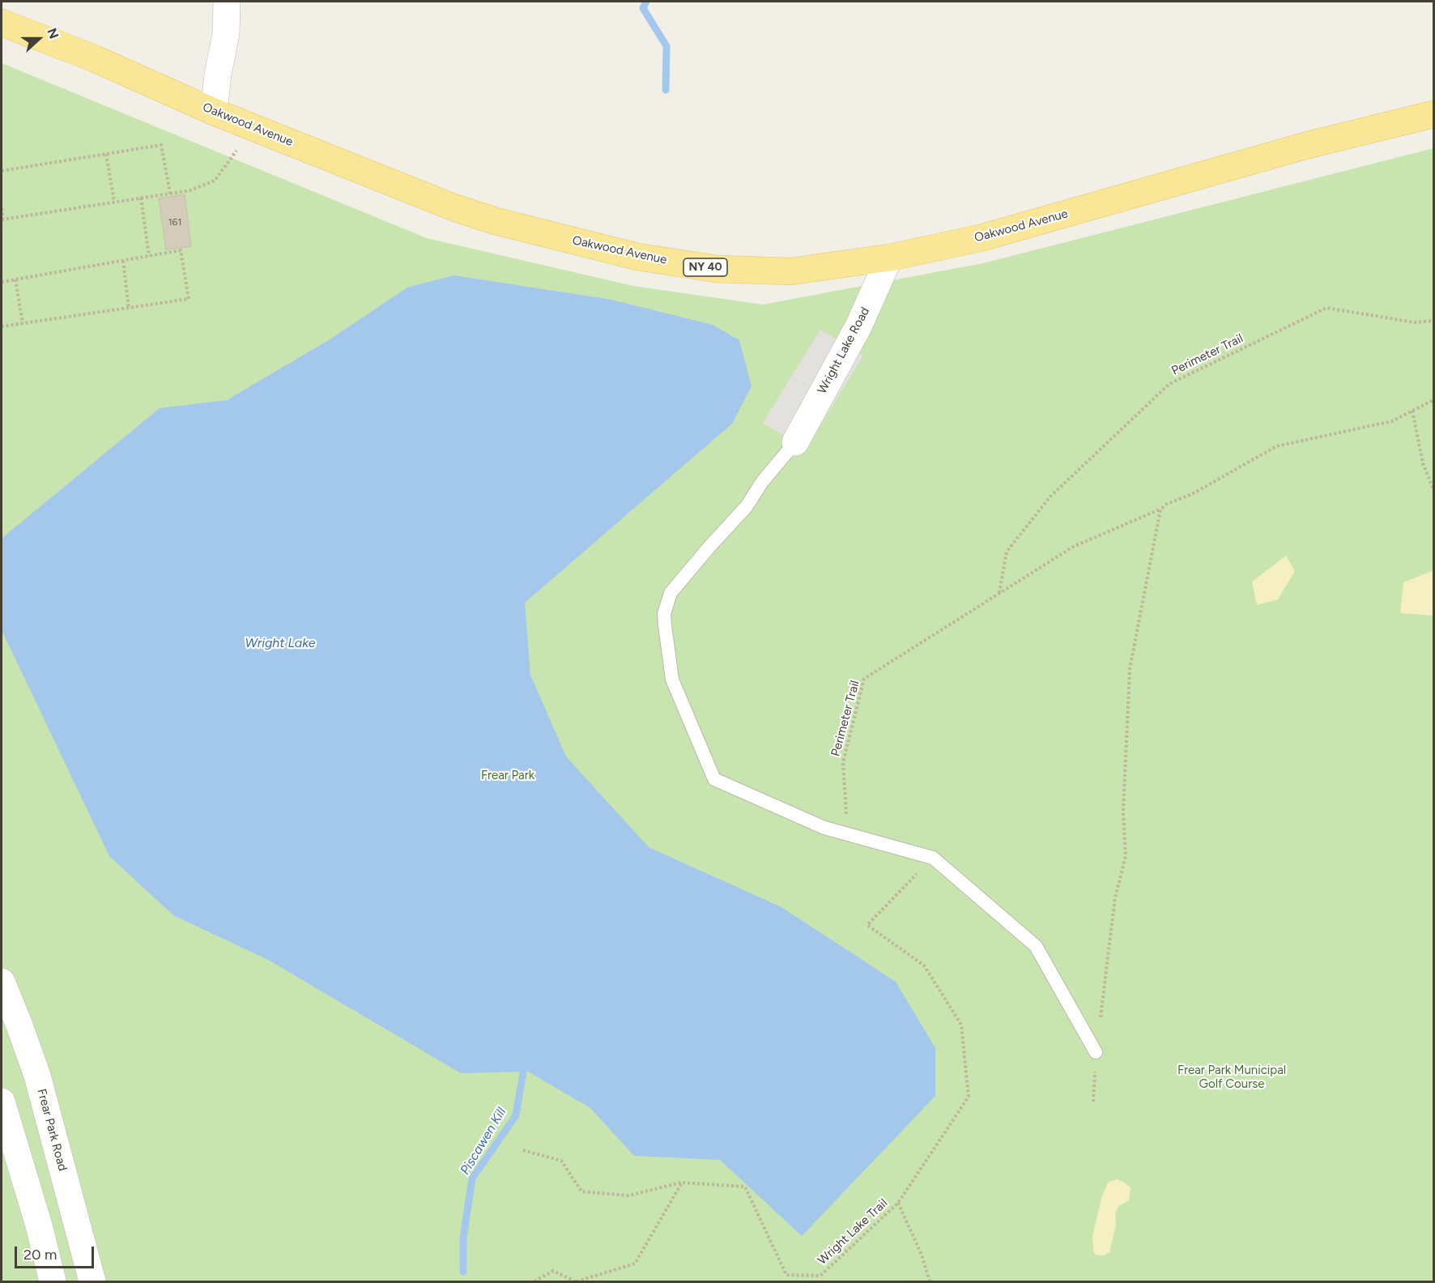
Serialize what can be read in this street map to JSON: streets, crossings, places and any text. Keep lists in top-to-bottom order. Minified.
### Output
{"streets":{"main road":["Oakwood Avenue","NY 40"],"street":["Wright Lake Road","Frear Park Road"],"path":["Perimeter Trail","Wright Lake Trail"]},"crossings":[["Oakwood Avenue","Wright Lake Road"]],"water":["Wright Lake","Piscawen Kill"],"parks":["Frear Park","Frear Park Municipal Golf Course"],"house_numbers":["161"],"scale_bar":"20 m","north":"right"}
